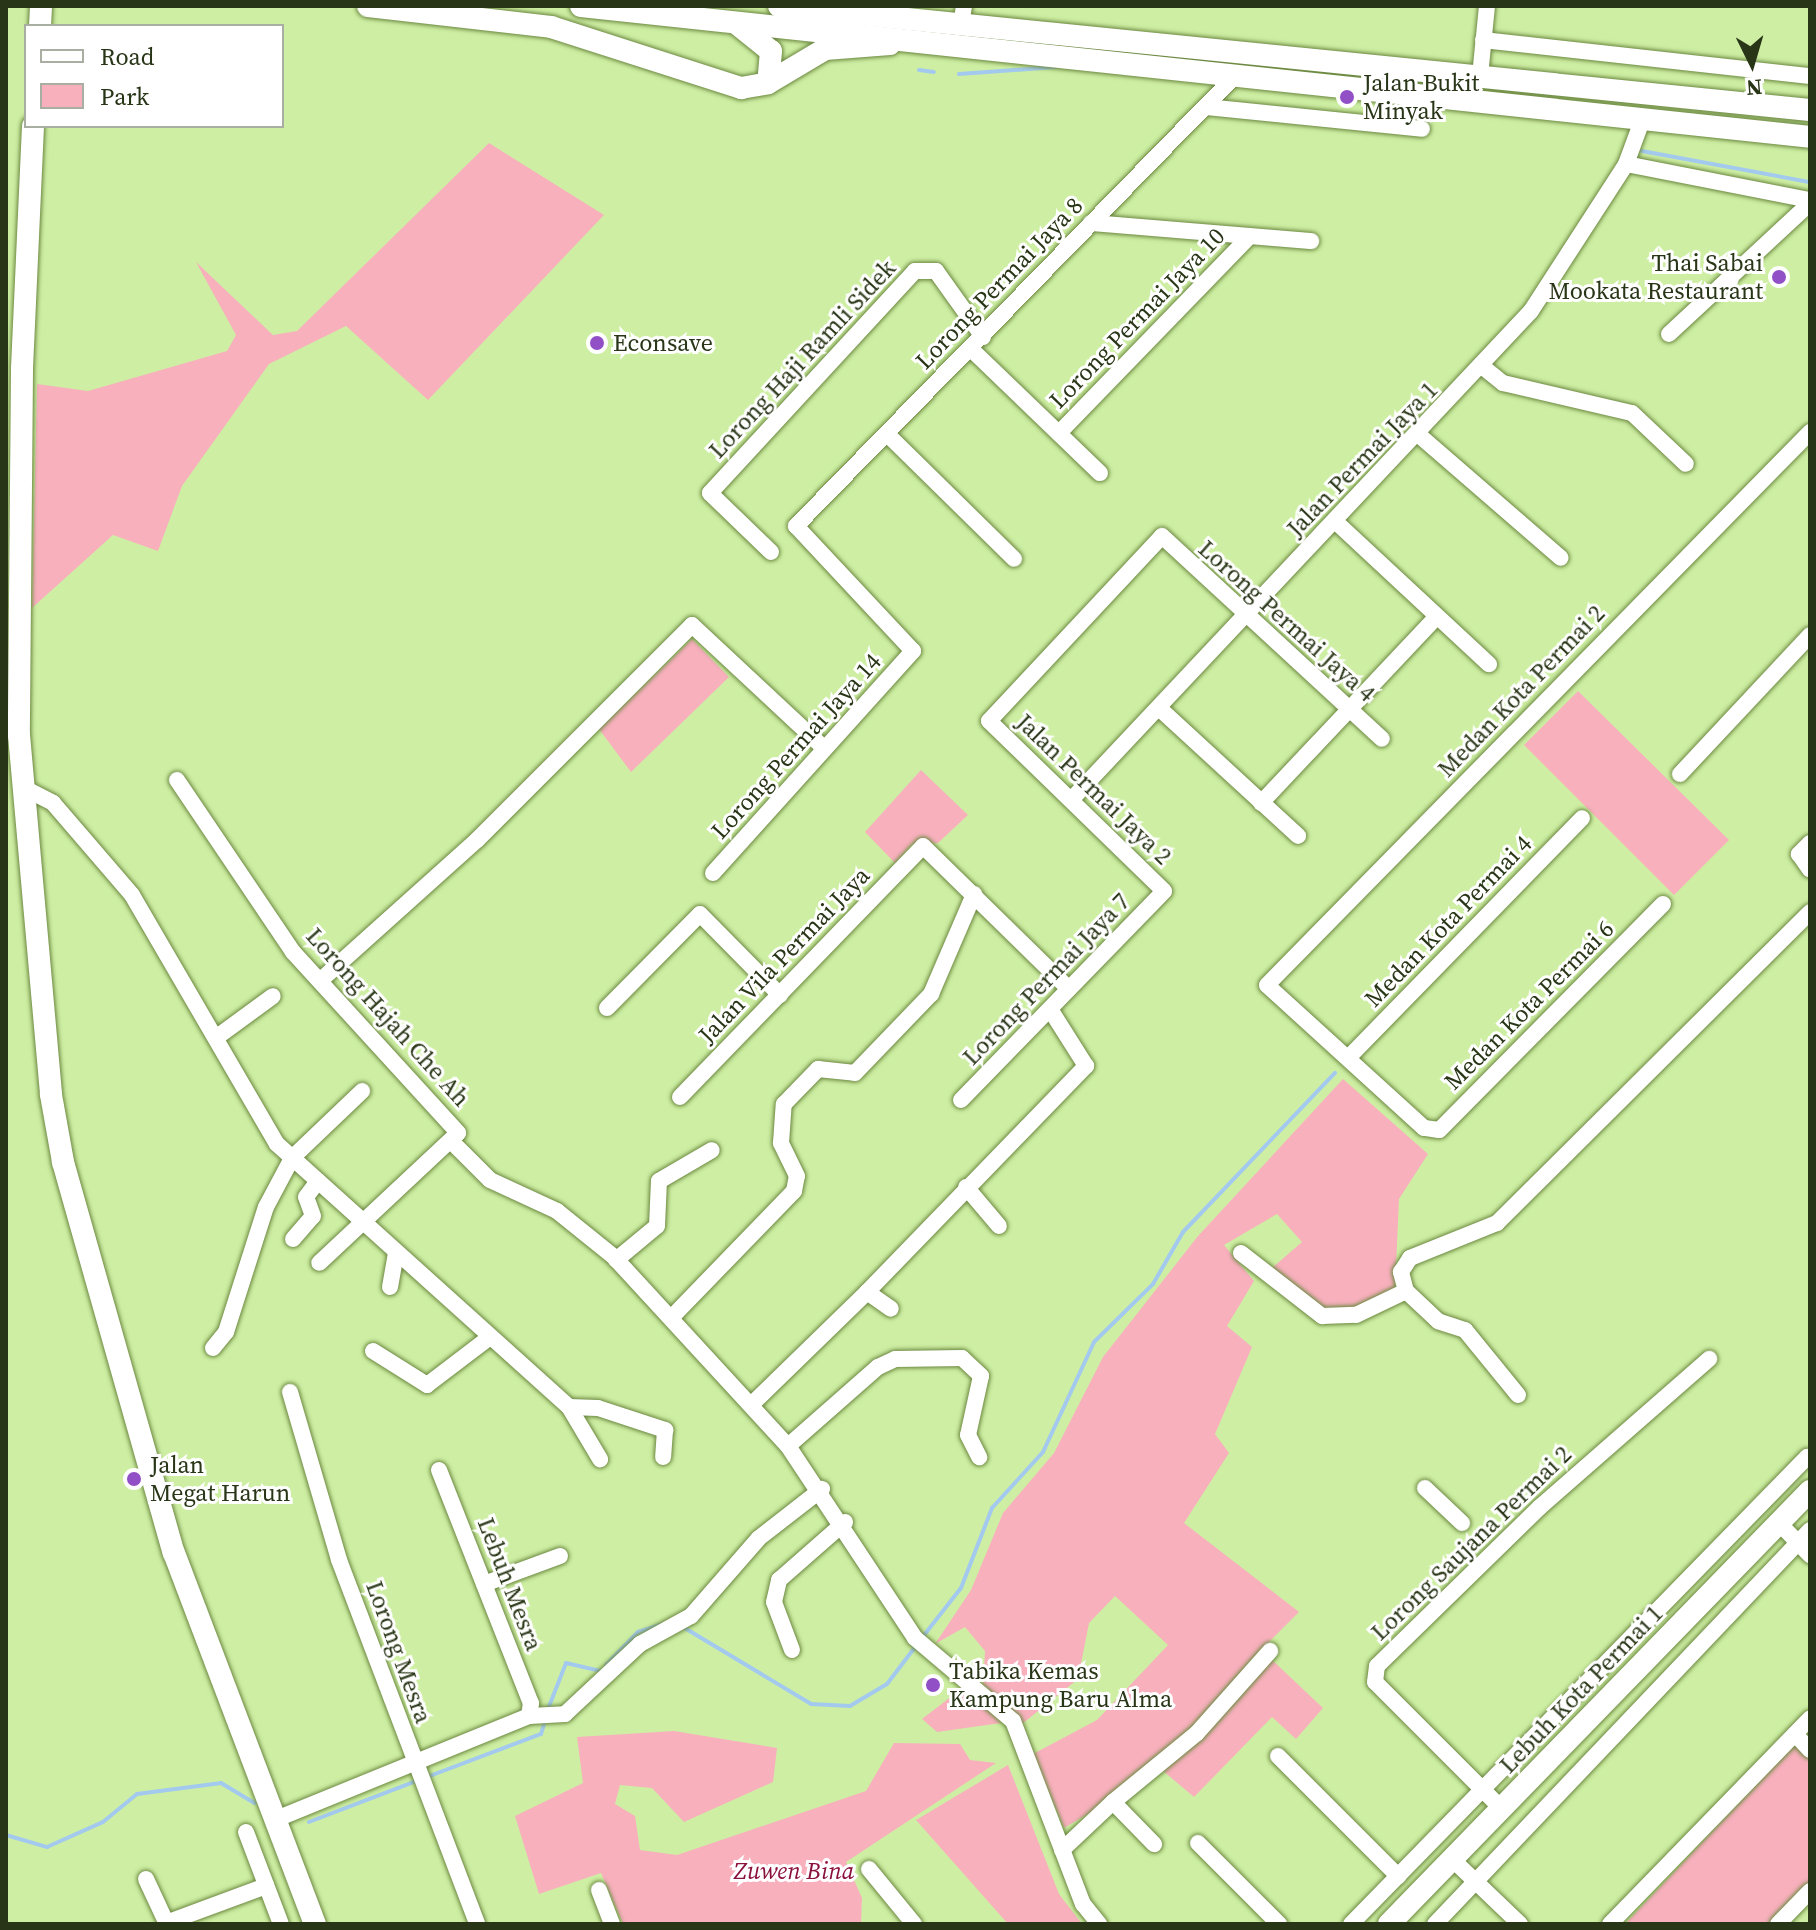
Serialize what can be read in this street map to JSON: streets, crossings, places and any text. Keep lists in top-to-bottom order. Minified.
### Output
{"streets":{"main road":["Lebuh Kota Permai 1"],"street":["Lorong Permai Jaya 8","Lorong Permai Jaya 10","Lorong Haji Ramli Sidek","Jalan Permai Jaya 1","Lorong Permai Jaya 4","Medan Kota Permai 2","Lorong Permai Jaya 14","Jalan Permai Jaya 2","Medan Kota Permai 4","Jalan Vila Permai Jaya","Lorong Permai Jaya 7","Medan Kota Permai 6","Lorong Hajah Che Ah","Lorong Saujana Permai 2","Lebuh Mesra","Lorong Mesra"]},"crossings":[["Lorong Permai Jaya 8","Lorong Haji Ramli Sidek"],["Lorong Permai Jaya 8","Lorong Permai Jaya 14"],["Jalan Permai Jaya 1","Lorong Permai Jaya 4"],["Jalan Permai Jaya 1","Jalan Permai Jaya 2"],["Lorong Permai Jaya 4","Jalan Permai Jaya 2"],["Medan Kota Permai 2","Medan Kota Permai 4"],["Medan Kota Permai 2","Medan Kota Permai 6"],["Jalan Permai Jaya 2","Lorong Permai Jaya 7"],["Medan Kota Permai 4","Medan Kota Permai 6"],["Lorong Saujana Permai 2","Lebuh Kota Permai 1"]],"parks":["Zuwen Bina"],"places":["Jalan Bukit Minyak","Thai Sabai Mookata Restaurant","Econsave","Jalan Megat Harun","Tabika Kemas Kampung Baru Alma"],"legend":["Road","Park"],"north":"bottom"}
